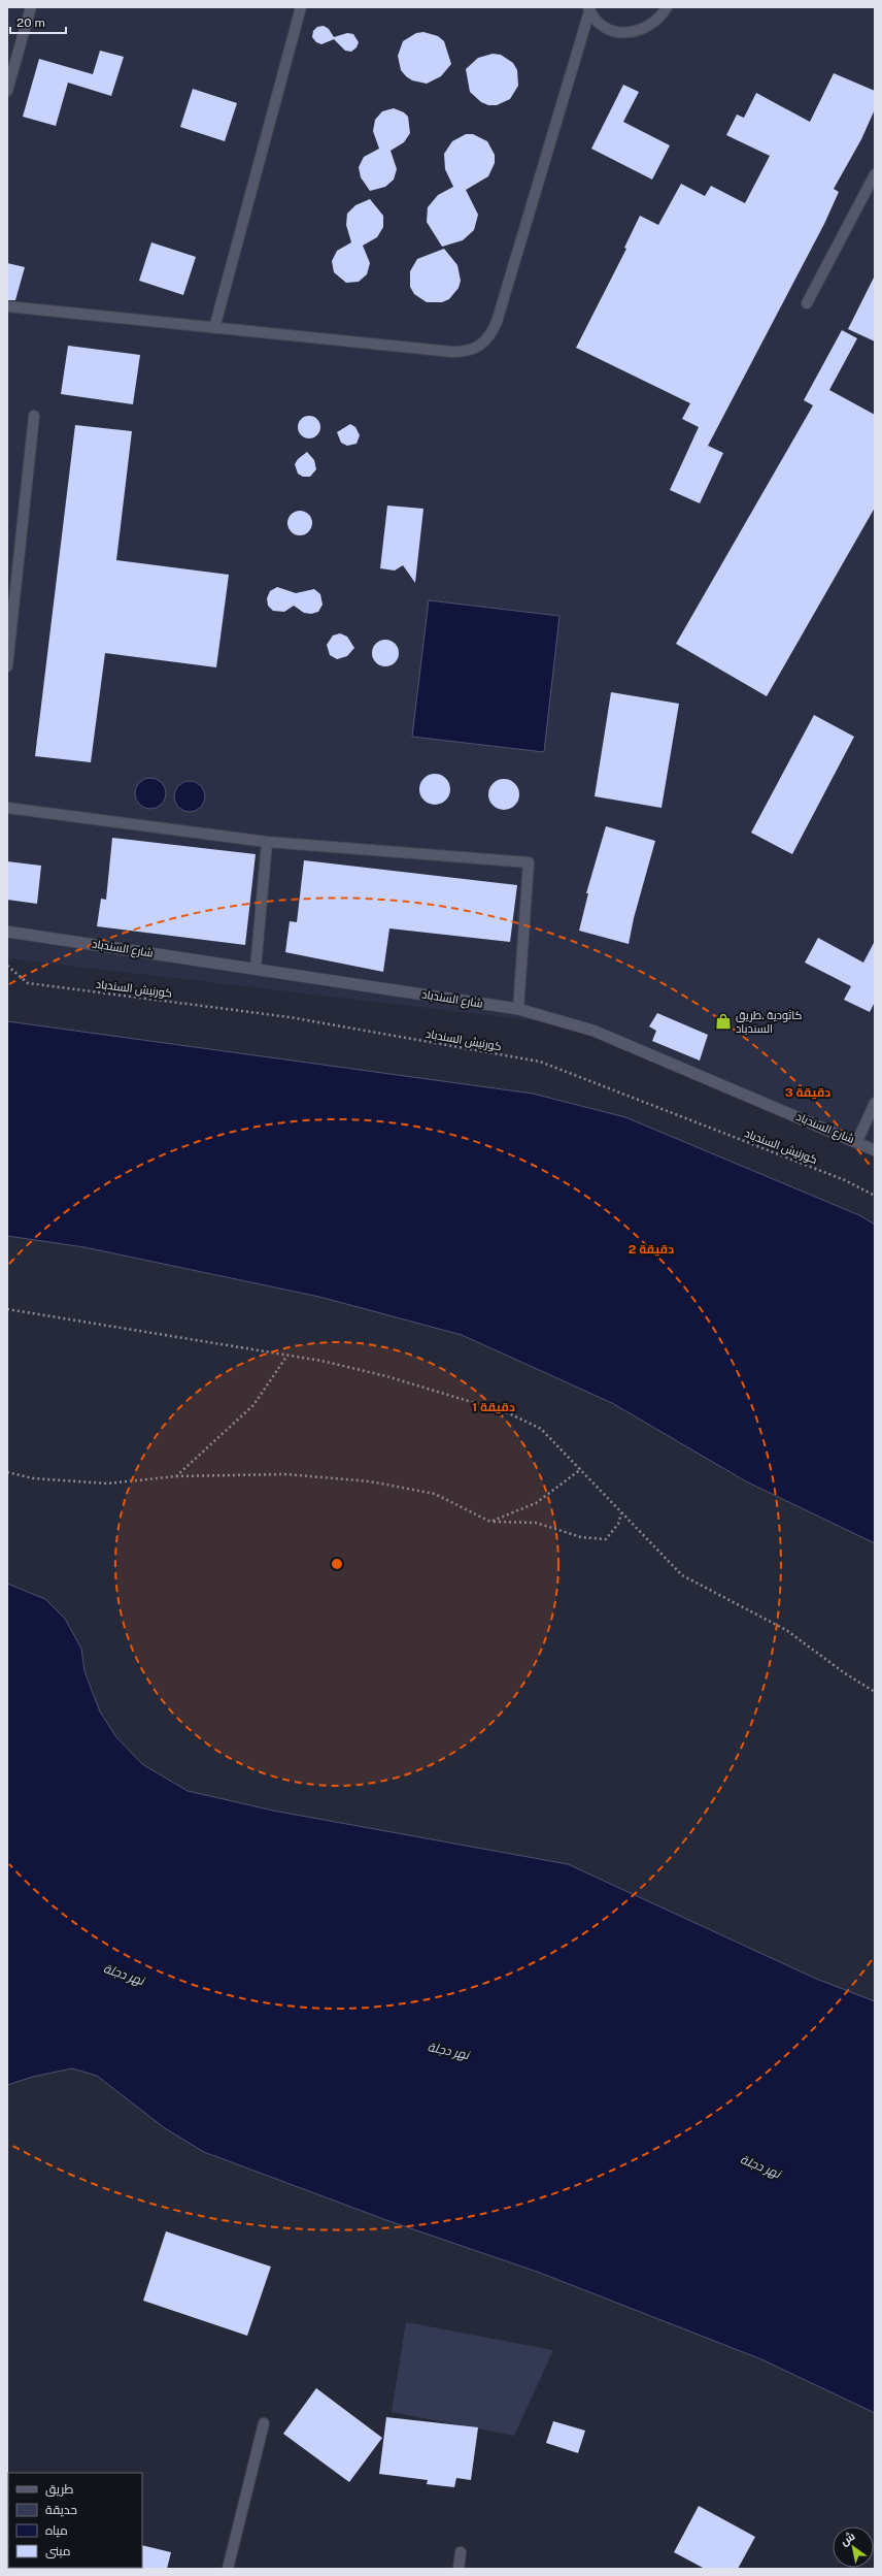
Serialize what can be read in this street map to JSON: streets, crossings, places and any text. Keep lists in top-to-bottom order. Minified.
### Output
{"streets":{"street":["شارع السندباد"],"path":["كورنيش السندباد"]},"water":["نهر دجلة"],"places":{"shop":["كاثودية .طريق السندباد"]},"legend":["طريق","حديقة","مياه","مبنى"],"scale_bar":"20 m","north":"top left","rings":["3 دقيقة","2 دقيقة","1 دقيقة"]}
